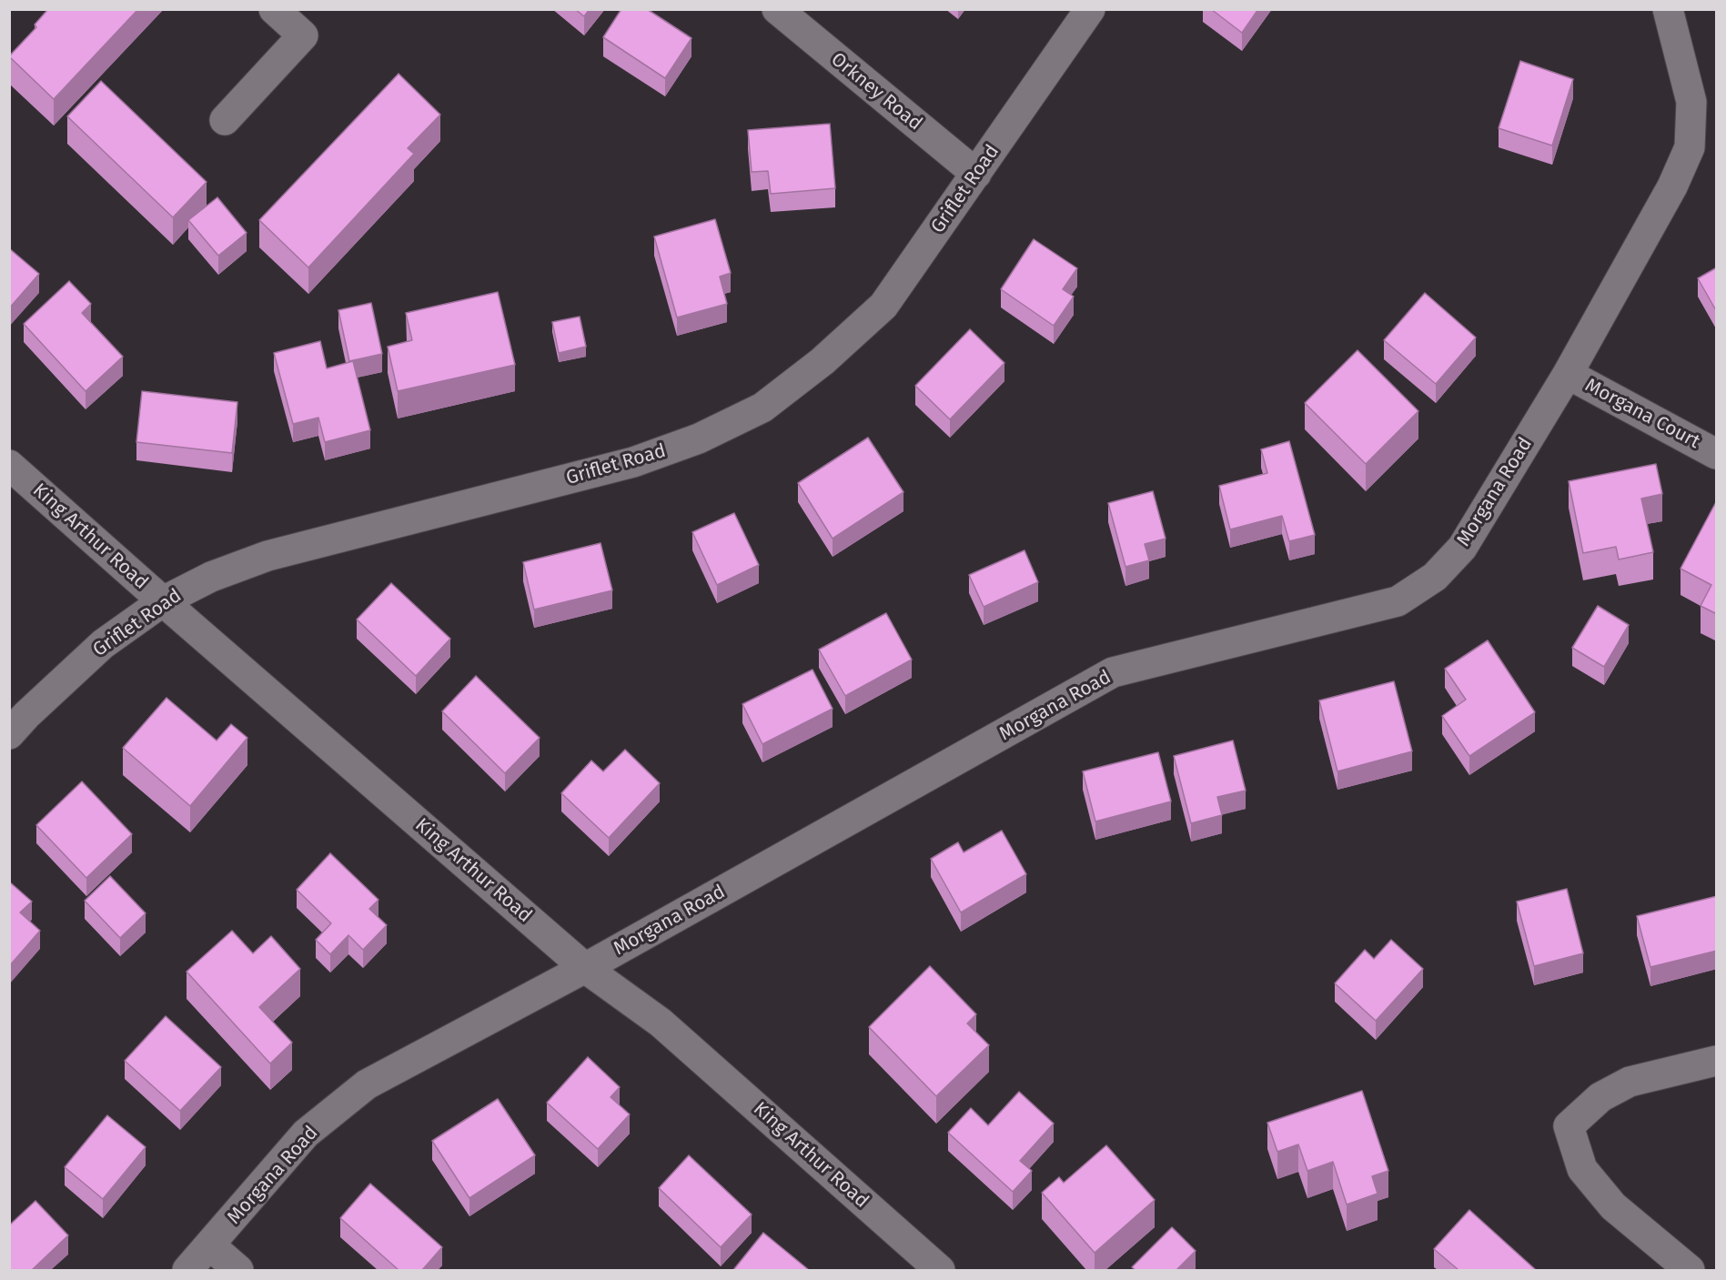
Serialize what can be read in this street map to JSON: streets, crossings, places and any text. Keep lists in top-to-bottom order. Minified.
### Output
{"streets":{"street":["Orkney Road","Griflet Road","Morgana Court","Morgana Road","King Arthur Road"]},"crossings":[["Orkney Road","Griflet Road"],["Griflet Road","King Arthur Road"],["Morgana Court","Morgana Road"],["Morgana Road","King Arthur Road"]]}
